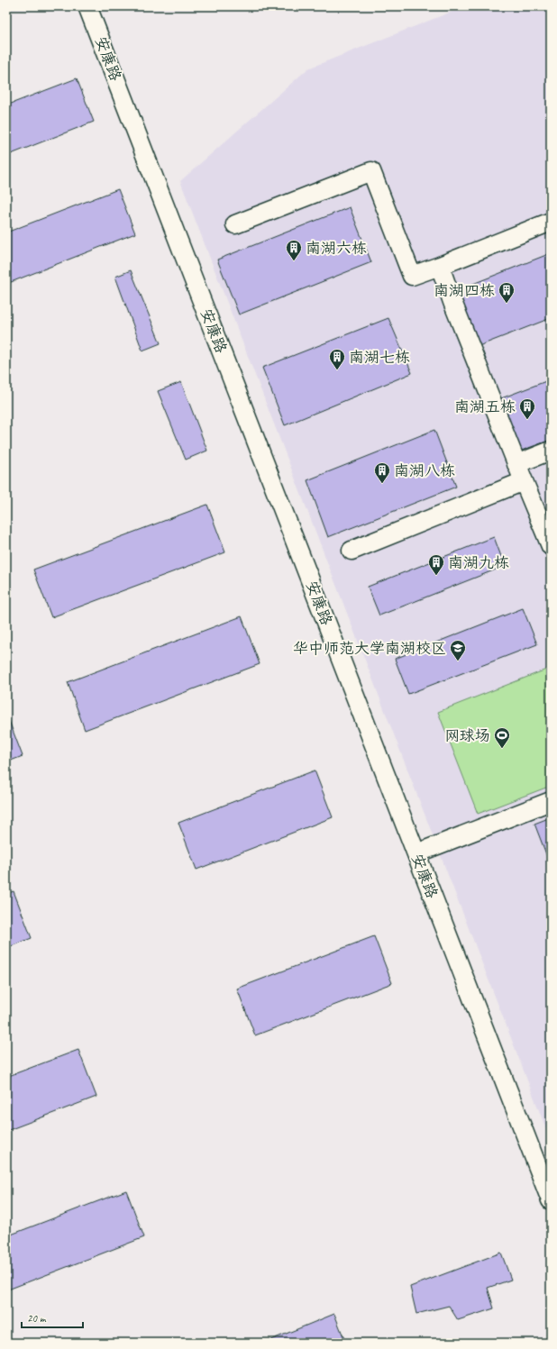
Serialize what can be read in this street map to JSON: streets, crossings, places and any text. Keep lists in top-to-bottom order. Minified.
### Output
{"streets":{"street":["安康路"]},"places":{"building":["南湖六栋","南湖四栋","南湖七栋","南湖五栋","南湖八栋","南湖九栋"],"school or university":["华中师范大学南湖校区"],"sports":["网球场"]},"scale_bar":"20 m"}
